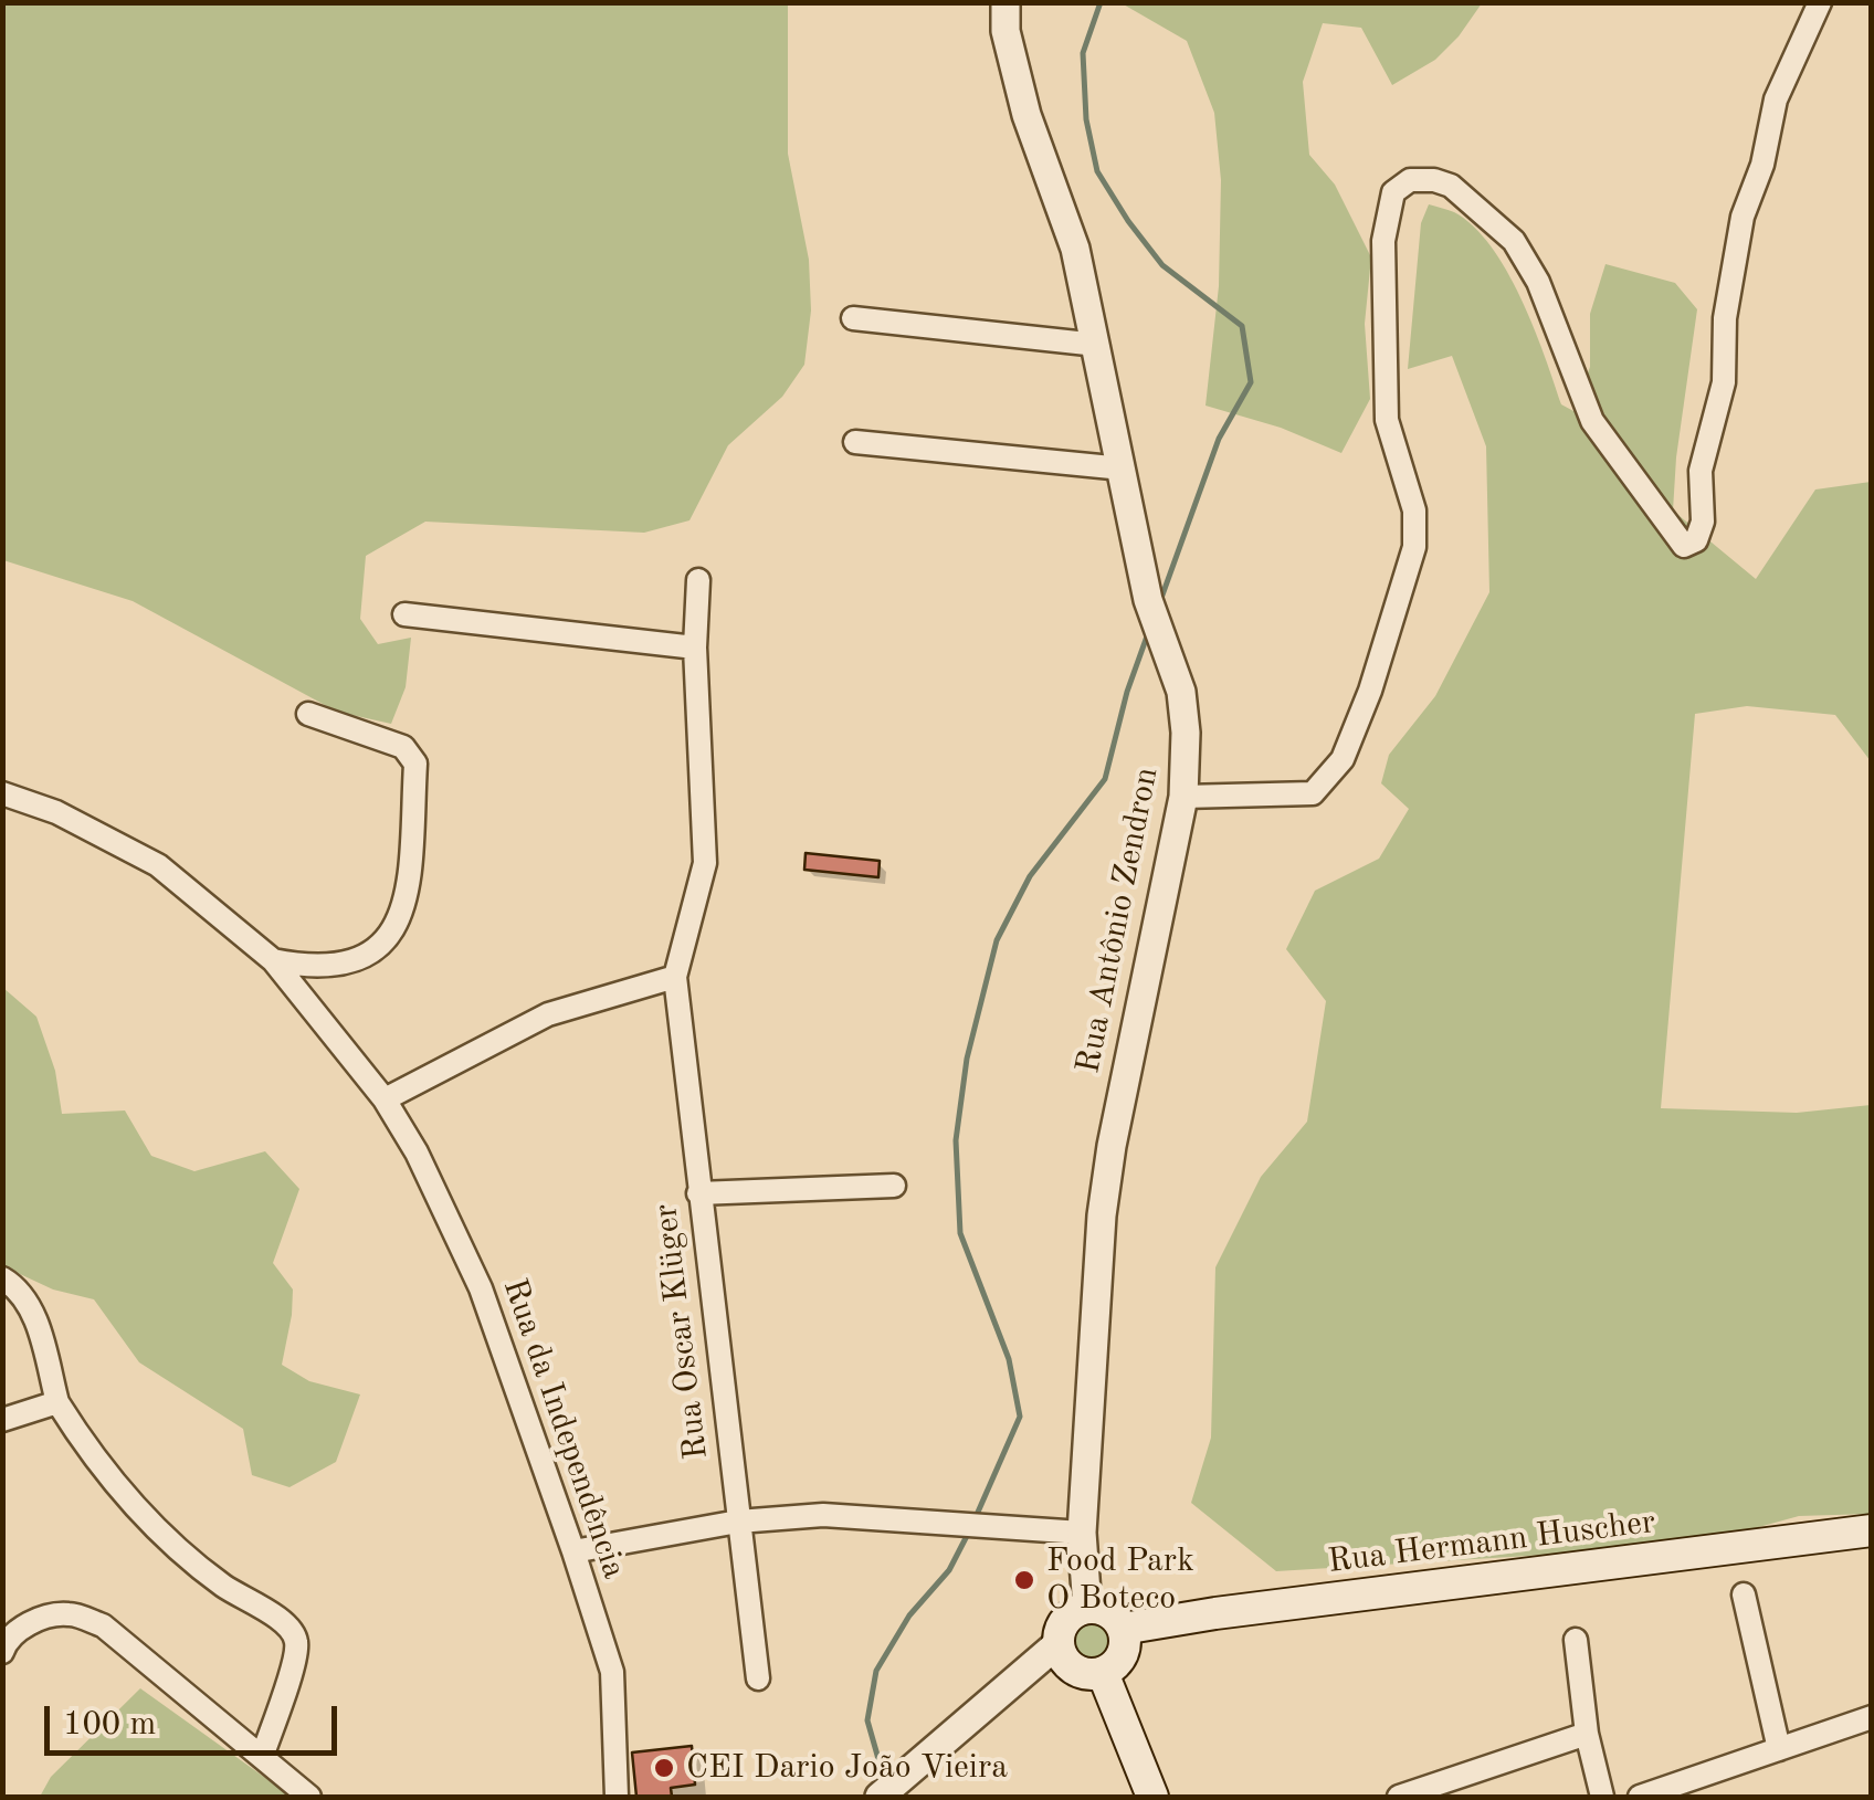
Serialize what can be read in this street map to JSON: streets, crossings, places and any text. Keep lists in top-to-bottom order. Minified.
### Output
{"streets":{"main road":["Rua Hermann Huscher"],"street":["Rua Antônio Zendron","Rua Oscar Klüger","Rua da Independência"]},"crossings":[["Rua Antônio Zendron","Rua Hermann Huscher"]],"places":["Food Park O Boteco","CEI Dario João Vieira"],"scale_bar":"100 m"}
